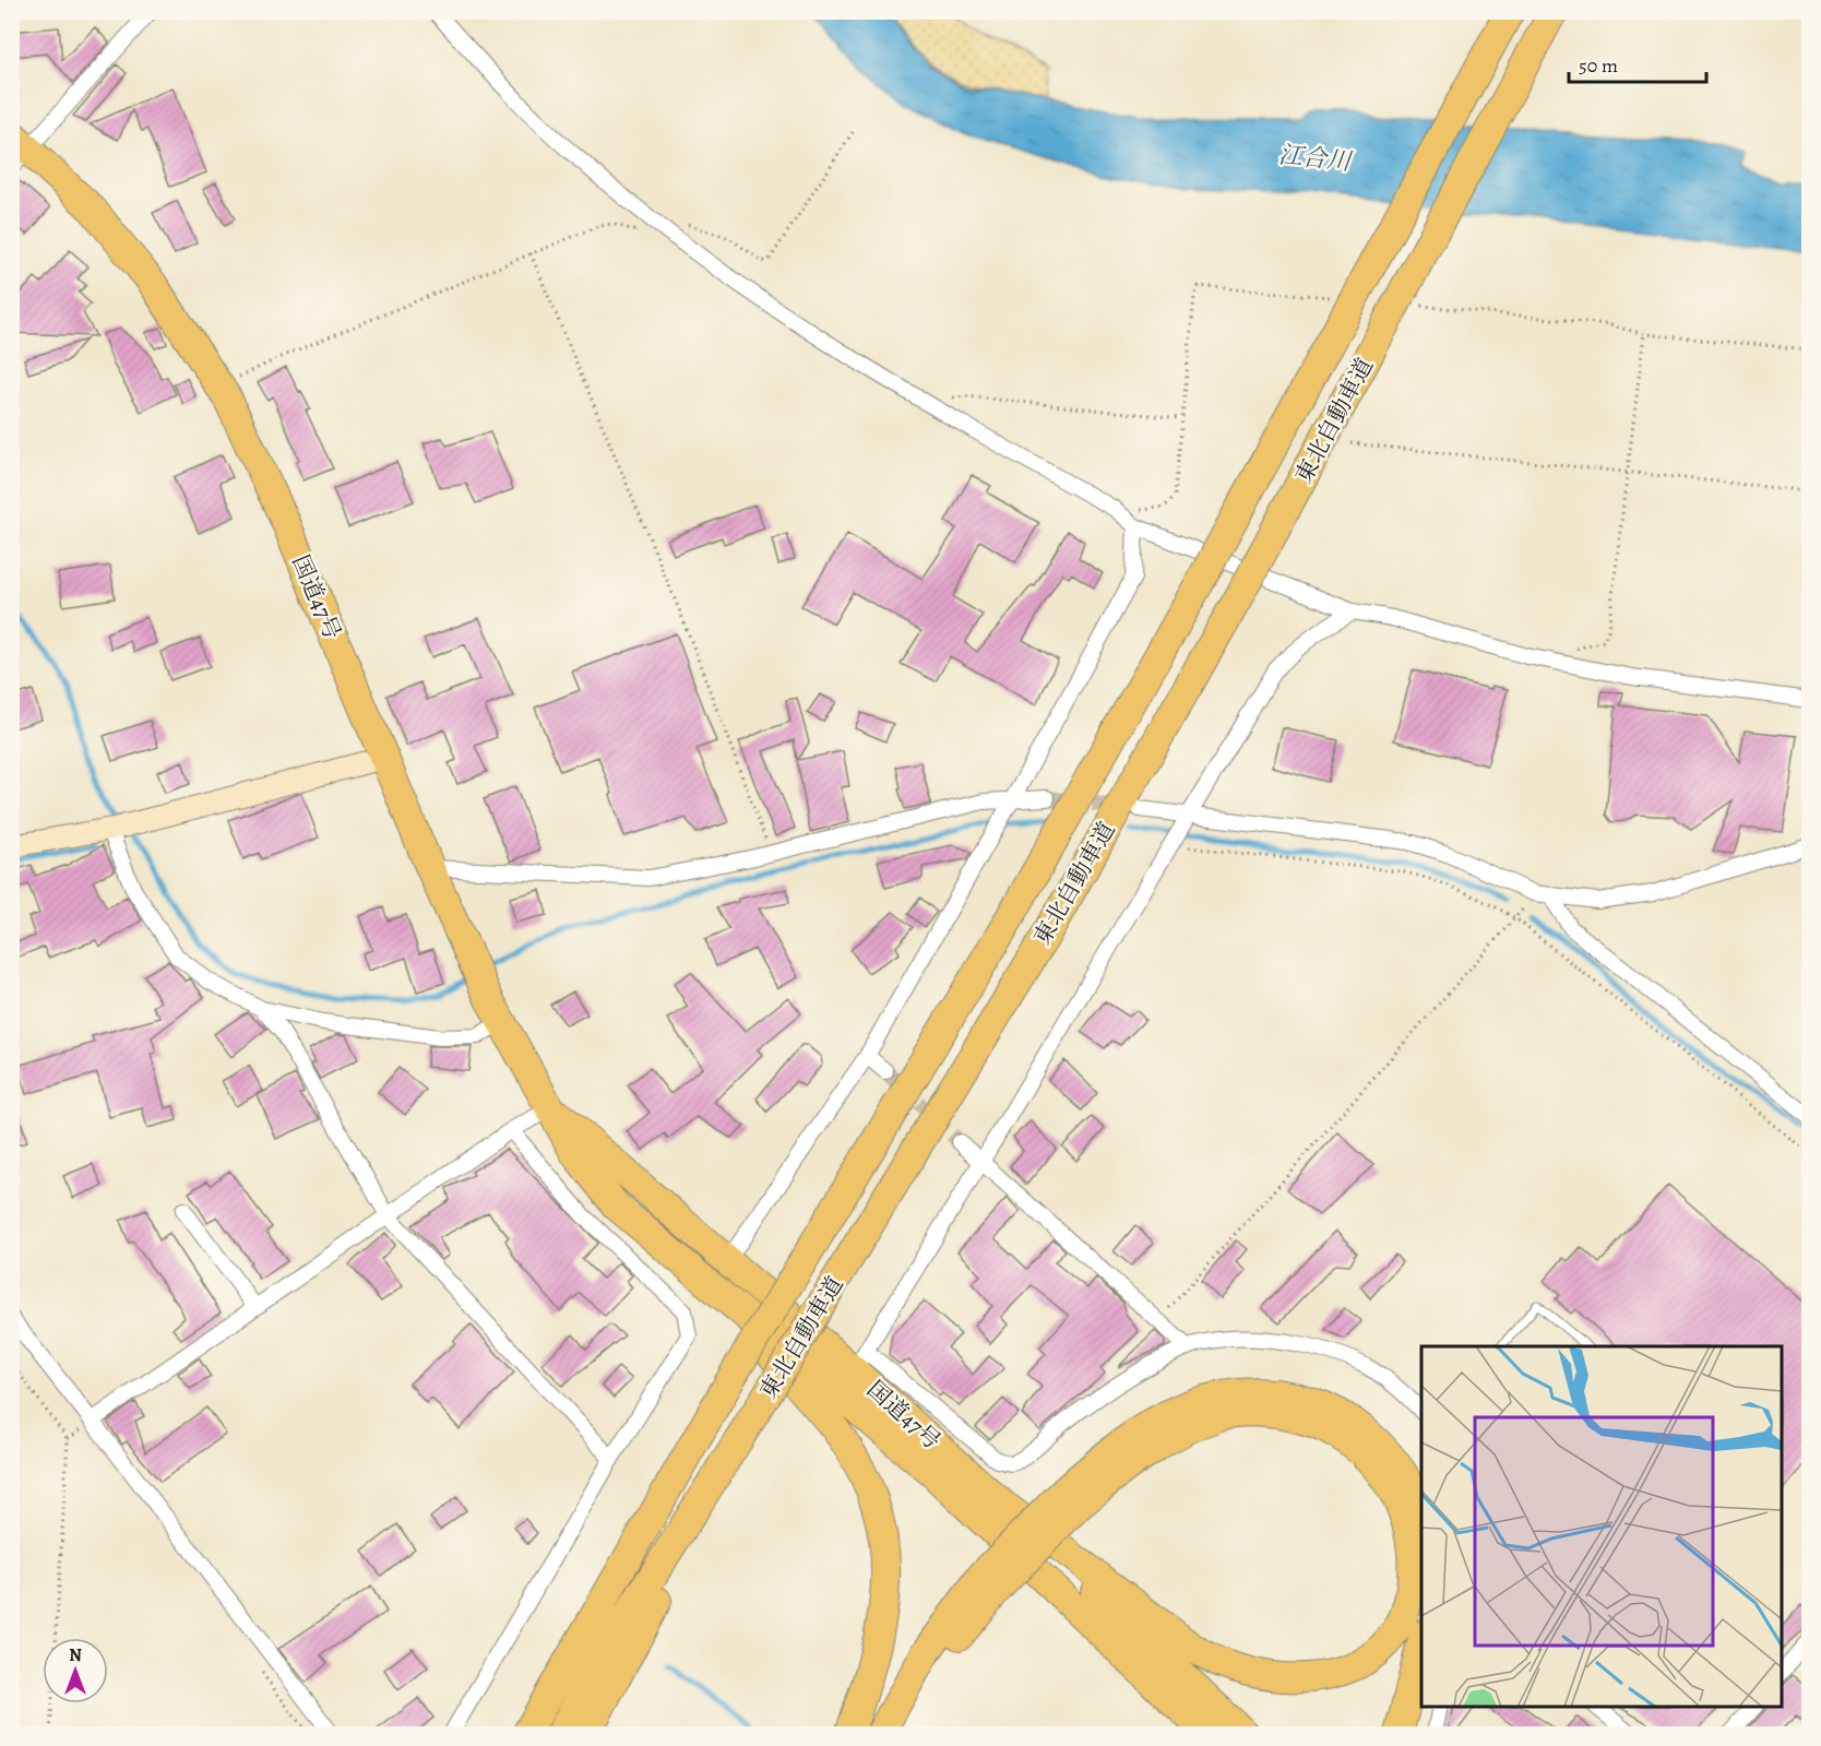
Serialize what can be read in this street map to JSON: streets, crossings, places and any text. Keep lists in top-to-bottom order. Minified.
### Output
{"streets":{"highway":["東北自動車道","国道47号"]},"water":["江合川"],"scale_bar":"50 m","north":"top"}
